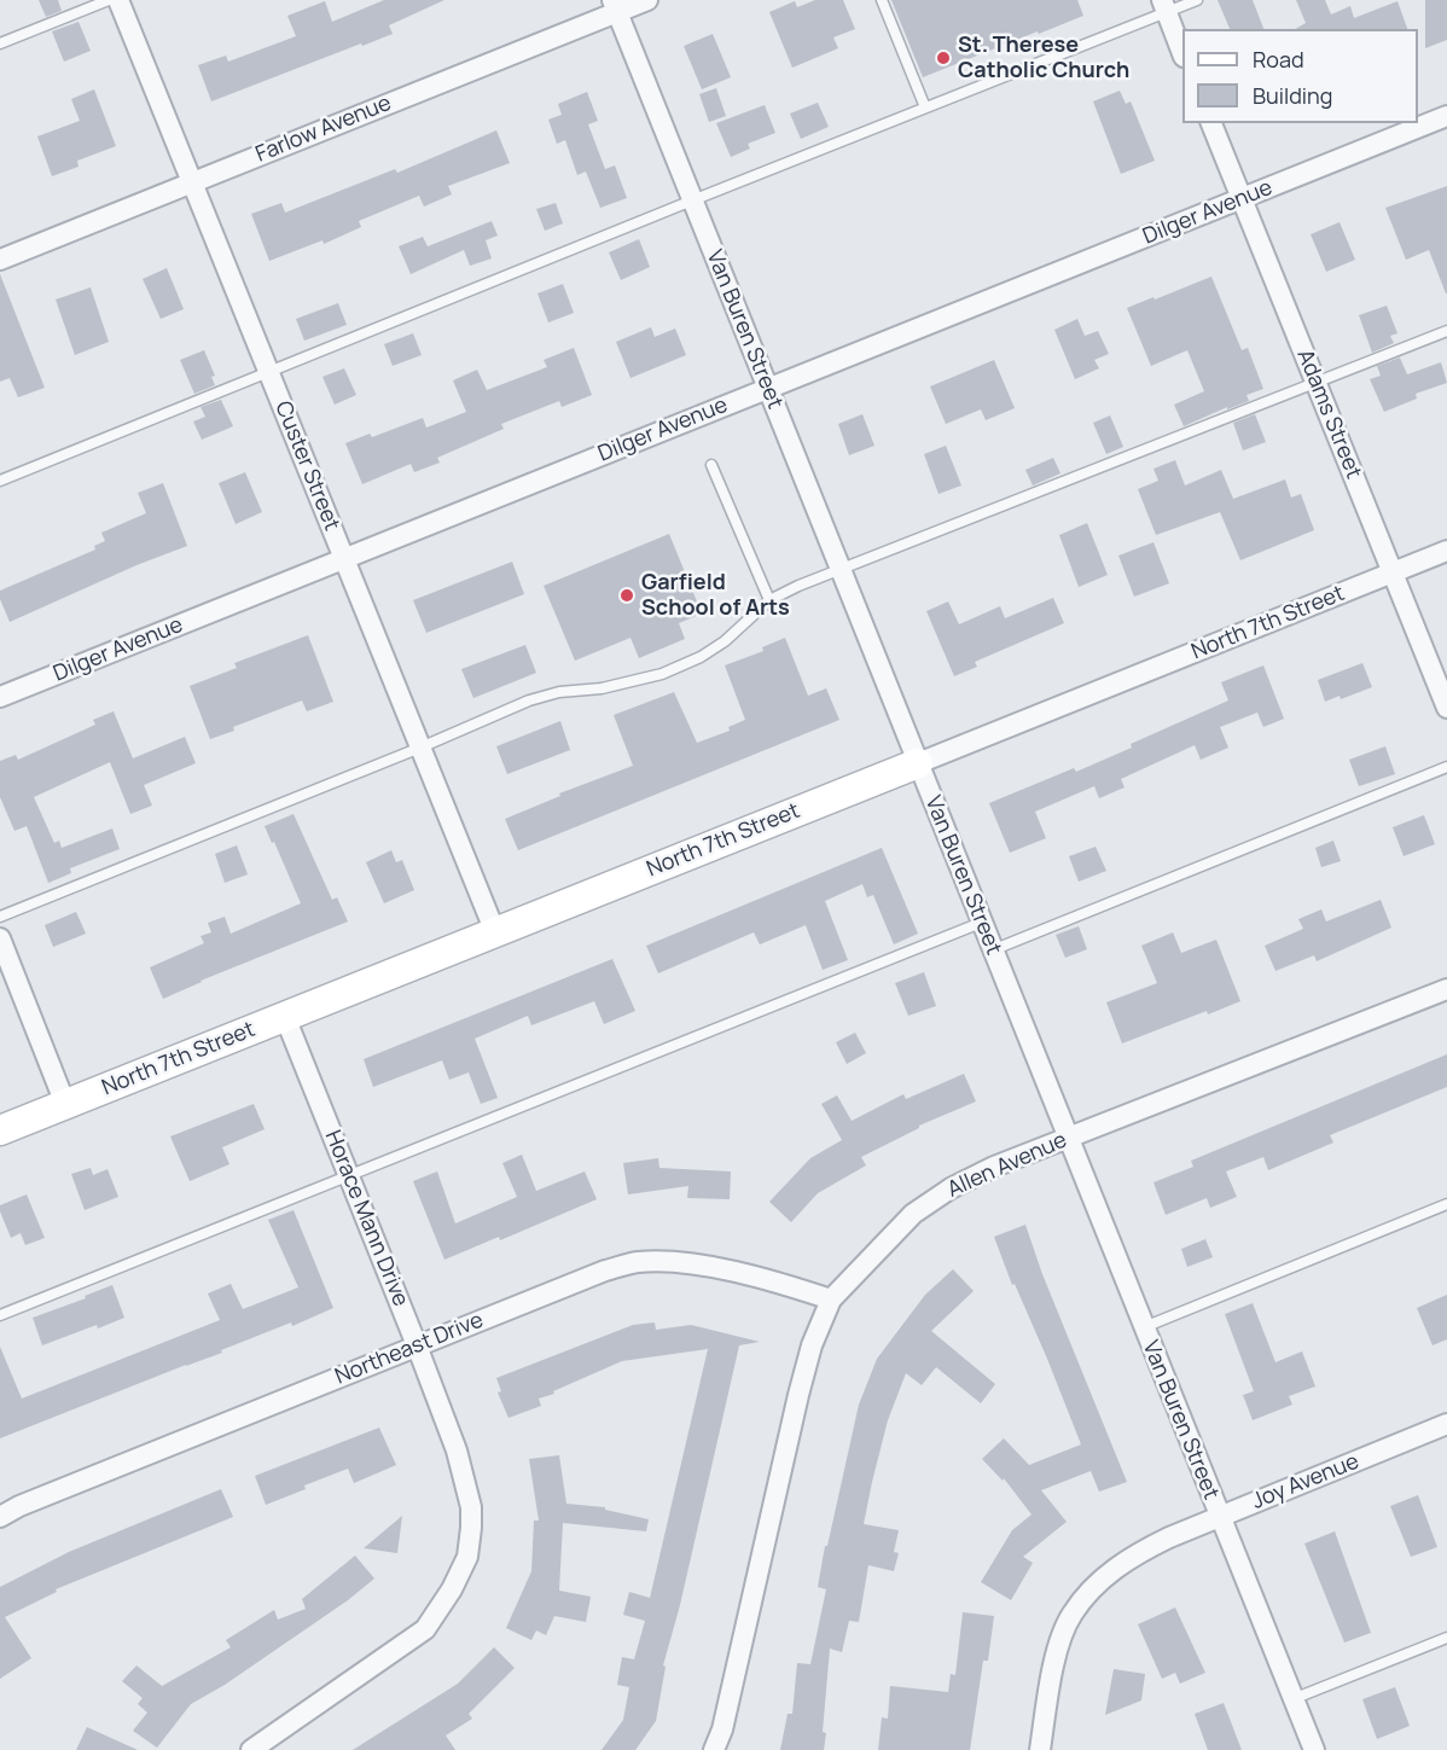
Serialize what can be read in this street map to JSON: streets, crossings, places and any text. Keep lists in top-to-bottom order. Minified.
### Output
{"streets":{"street":["Farlow Avenue","Dilger Avenue","Van Buren Street","Adams Street","Custer Street","North 7th Street","Allen Avenue","Horace Mann Drive","Northeast Drive","Joy Avenue"]},"crossings":[["Farlow Avenue","Van Buren Street"],["Farlow Avenue","Custer Street"],["Dilger Avenue","Van Buren Street"],["Dilger Avenue","Adams Street"],["Dilger Avenue","Custer Street"],["Van Buren Street","North 7th Street"],["Van Buren Street","Allen Avenue"],["Van Buren Street","Joy Avenue"],["Adams Street","North 7th Street"],["Custer Street","North 7th Street"],["North 7th Street","Horace Mann Drive"],["Allen Avenue","Northeast Drive"],["Horace Mann Drive","Northeast Drive"]],"places":["St. Therese Catholic Church","Garfield School of Arts"],"legend":["Road","Building"]}
